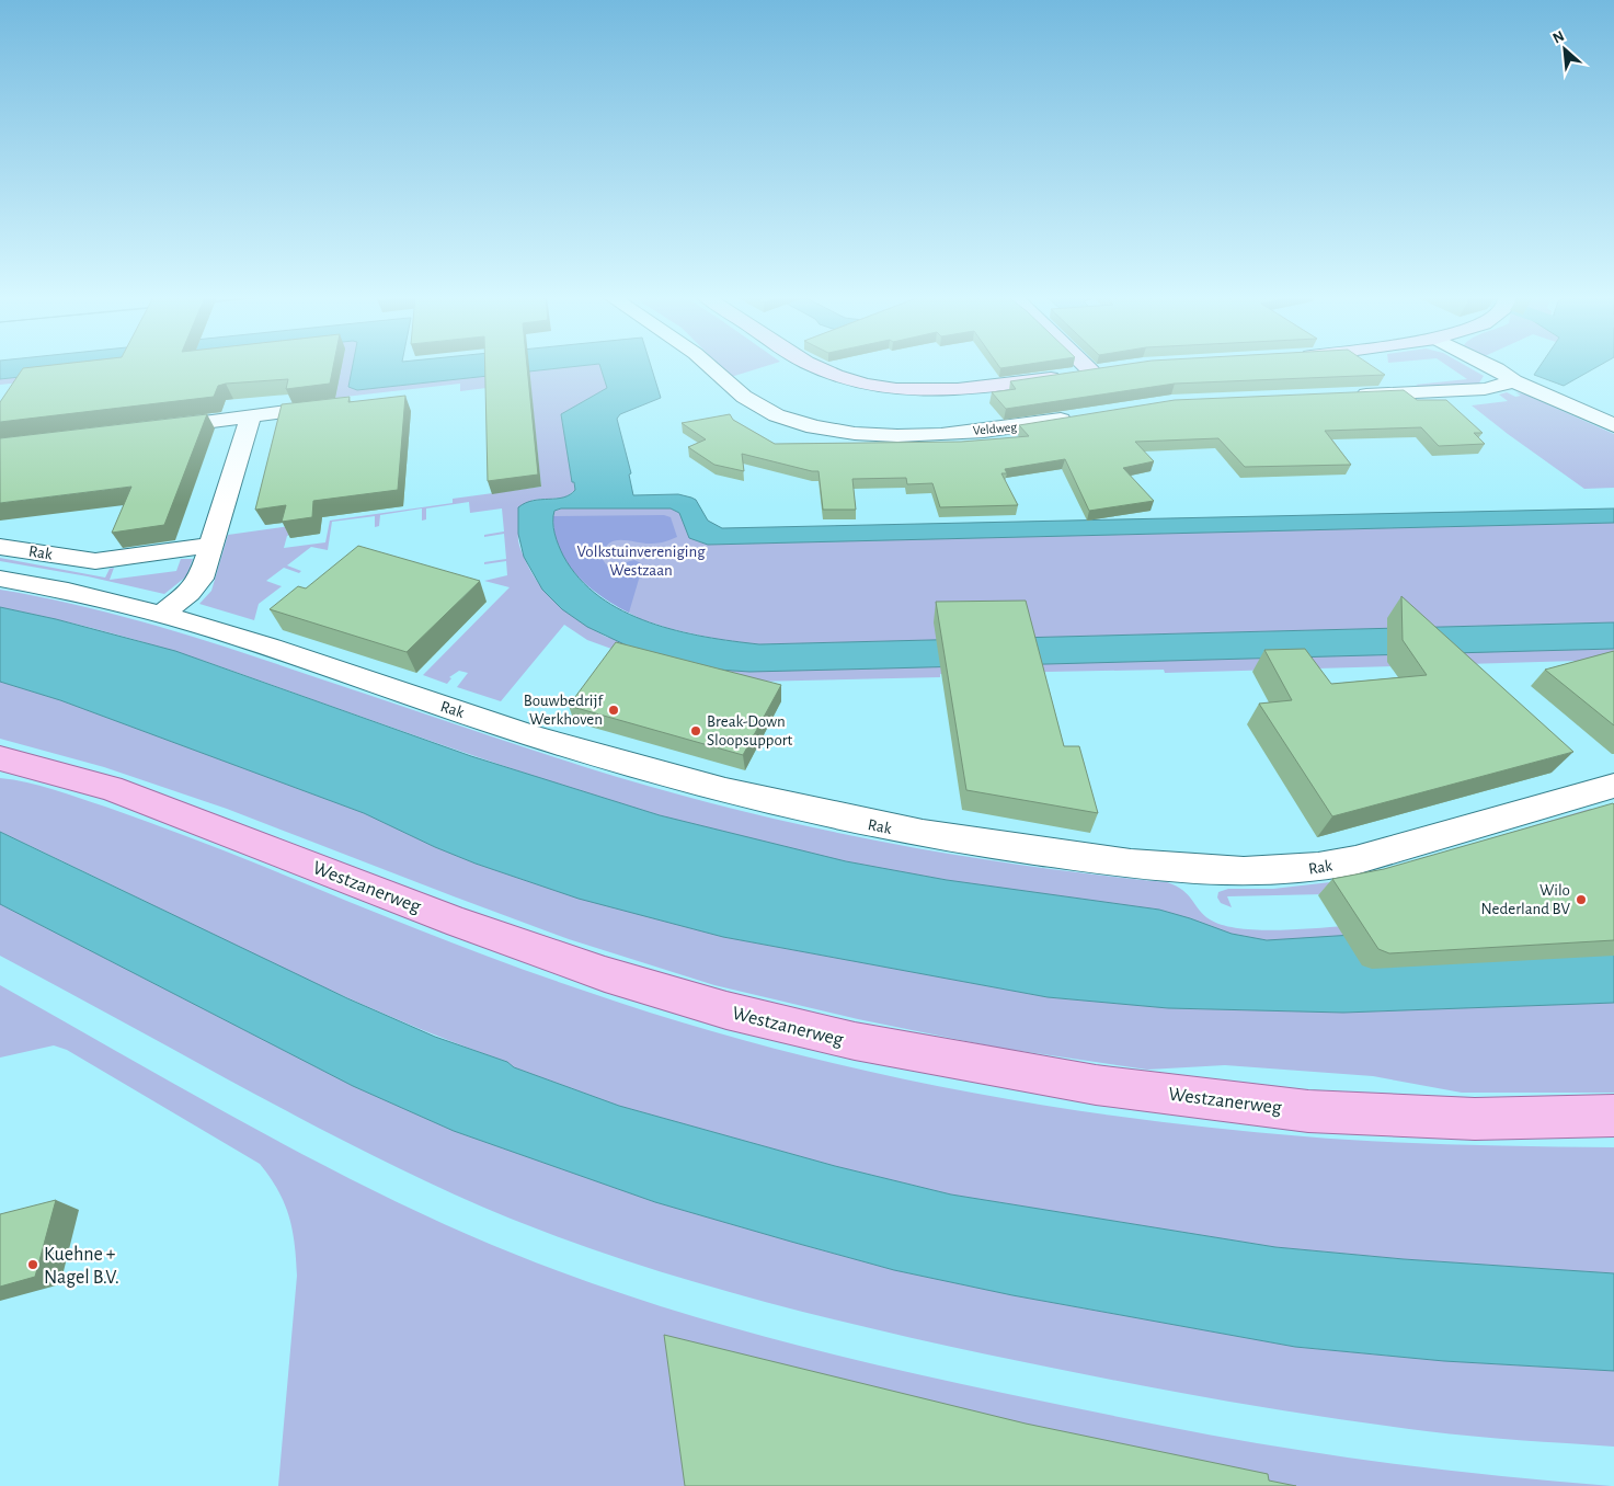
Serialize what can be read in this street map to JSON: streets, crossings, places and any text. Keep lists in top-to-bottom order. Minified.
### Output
{"streets":{"main road":["Westzanerweg"],"street":["Veldweg","Rak"]},"parks":["Volkstuinvereniging Westzaan"],"places":["Bouwbedrijf Werkhoven","Break-Down Sloopsupport","Wilo Nederland BV","Kuehne + Nagel B.V."],"north":"top left"}
